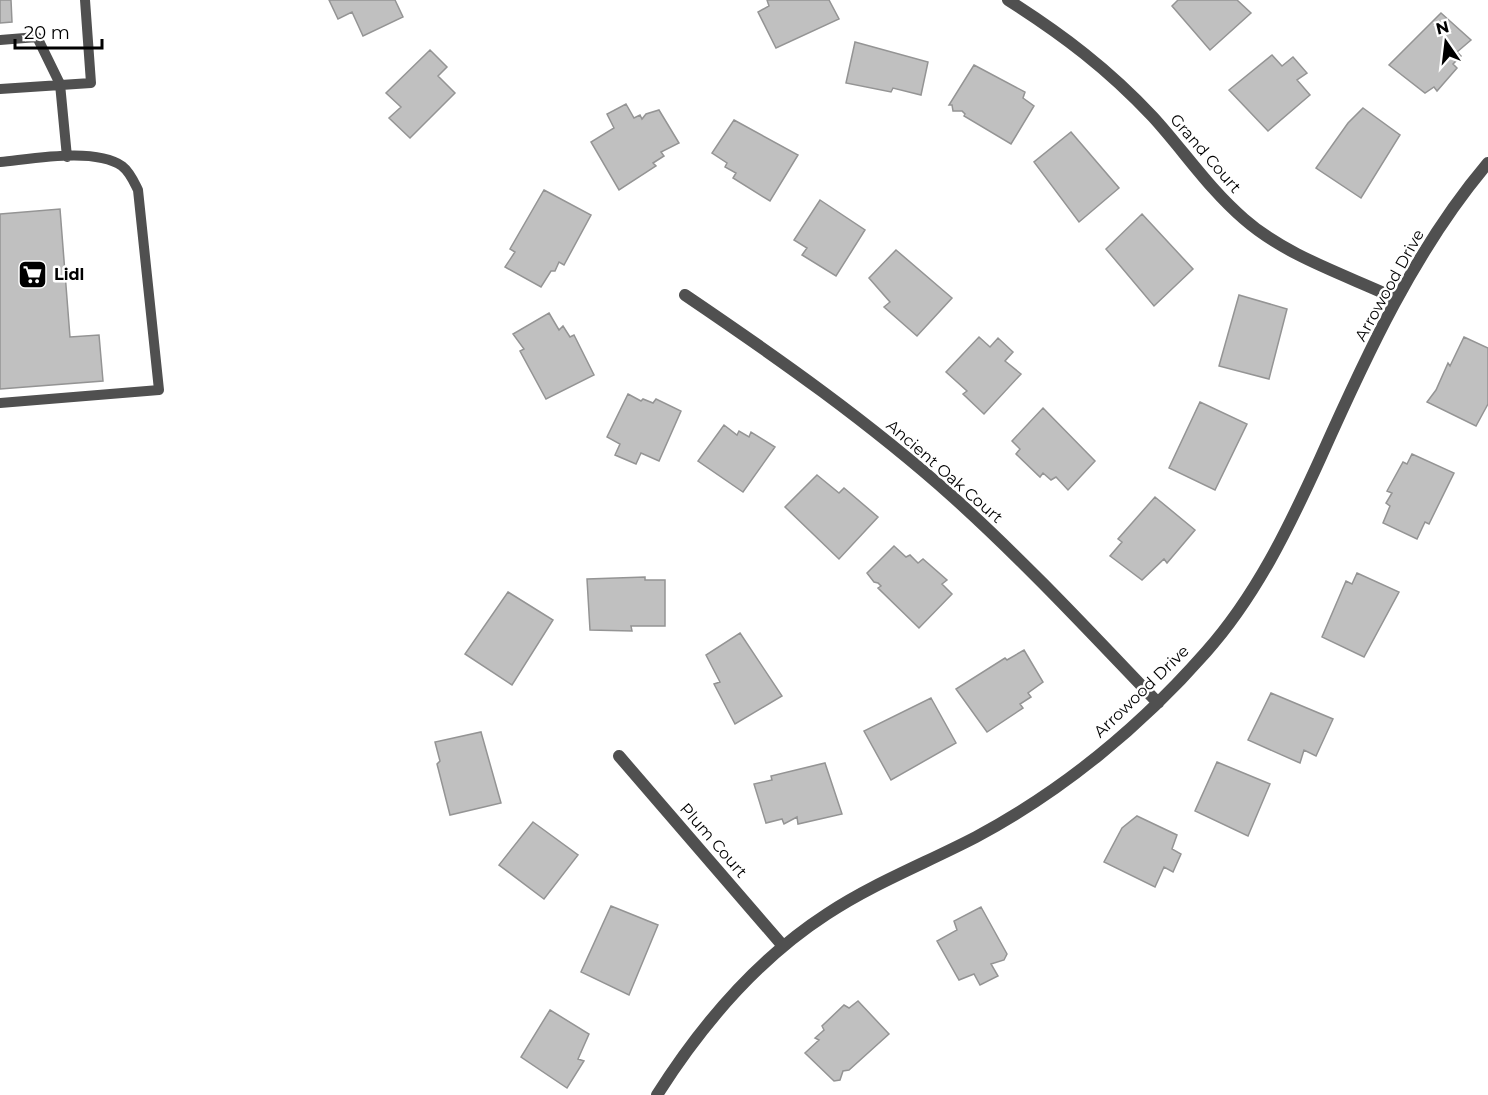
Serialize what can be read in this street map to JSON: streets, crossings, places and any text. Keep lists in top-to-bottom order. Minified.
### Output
{"streets":{"street":["Grand Court","Arrowood Drive","Ancient Oak Court","Plum Court"]},"crossings":[["Grand Court","Arrowood Drive"],["Arrowood Drive","Ancient Oak Court"],["Arrowood Drive","Plum Court"]],"places":{"supermarket":["Lidl"]},"scale_bar":"20 m","north":"top"}
